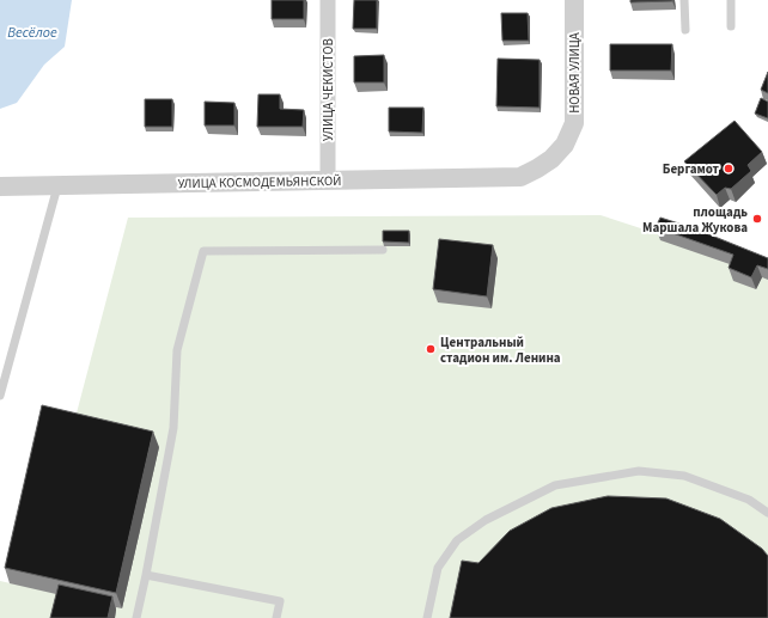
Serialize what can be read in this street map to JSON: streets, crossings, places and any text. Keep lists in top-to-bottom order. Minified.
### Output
{"streets":{"street":["НОВАЯ УЛИЦА","УЛИЦА ЧЕКИСТОВ","УЛИЦА КОСМОДЕМЬЯНСКОЙ"]},"crossings":[["НОВАЯ УЛИЦА","УЛИЦА КОСМОДЕМЬЯНСКОЙ"],["УЛИЦА ЧЕКИСТОВ","УЛИЦА КОСМОДЕМЬЯНСКОЙ"]],"water":["Весёлое"],"places":["Бергамот","площадь Маршала Жукова","Центральный стадион им. Ленина"]}
